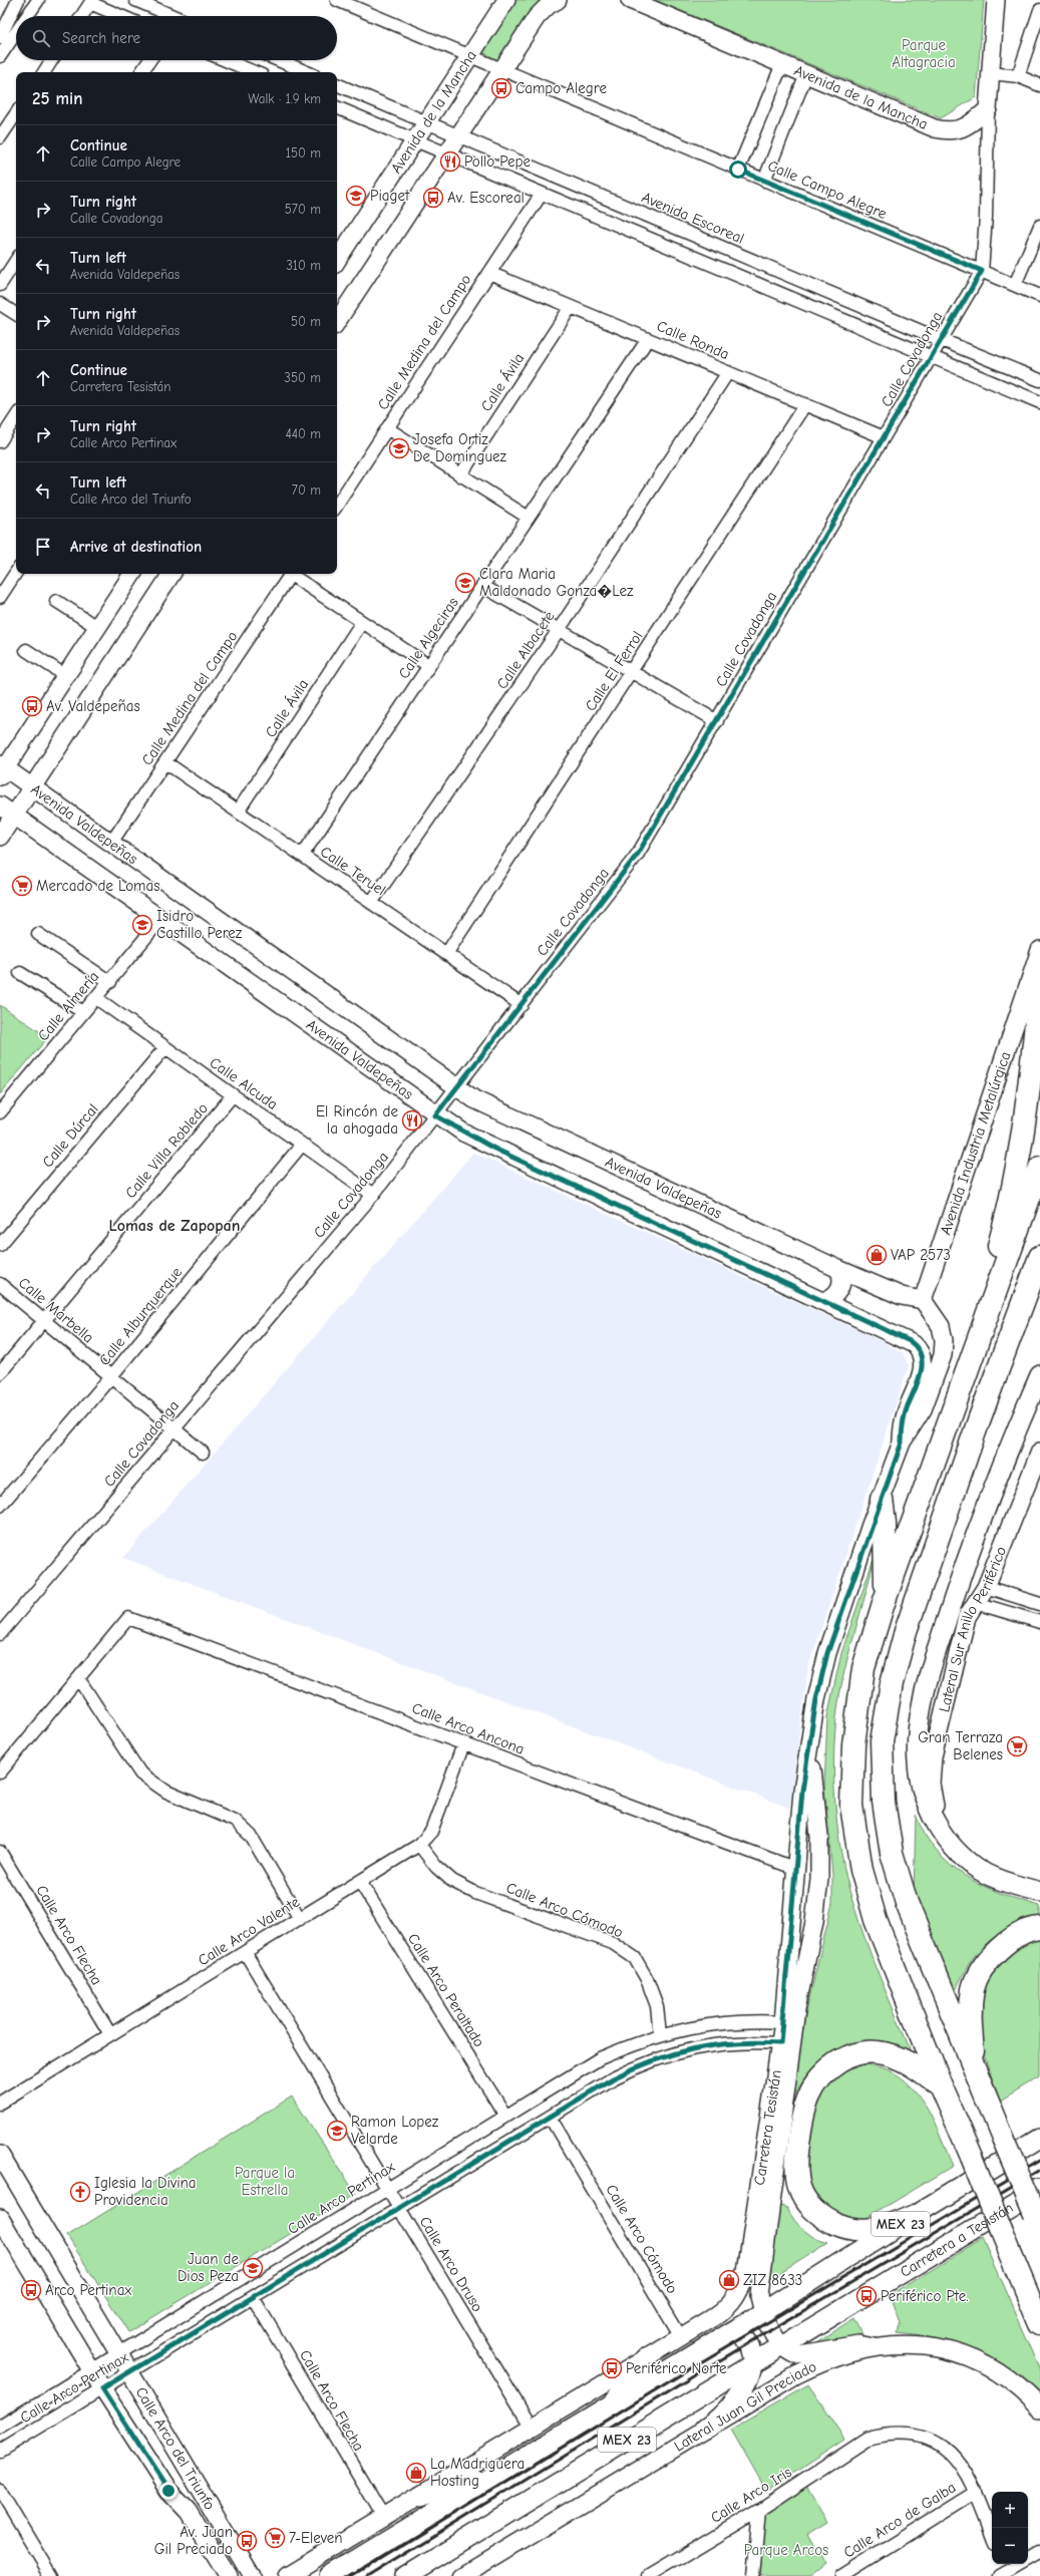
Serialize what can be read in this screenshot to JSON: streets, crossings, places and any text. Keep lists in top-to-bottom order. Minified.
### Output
{"streets":{"main road":["MEX 23","Carretera a Tesistán"],"street":["Avenida de la Mancha","Calle Campo Alegre","Avenida Escoreal","Calle Ronda","Calle Medina del Campo","Calle Covadonga","Calle Ávila","Calle Algeciras","Calle Albacete","Calle El Ferrol","Avenida Valdepeñas","Calle Teruel","Calle Almería","Calle Alcuda","Calle Dúrcal","Avenida Industria Metalúrgica","Calle Villa Robledo","Calle Marbella","Calle Alburquerque","Lateral Sur Anillo Periférico","Calle Arco Ancona","Calle Arco Cómodo","Calle Arco Valente","Calle Arco Flecha","Calle Arco Peraltado","Carretera Tesistán","Calle Arco Pertinax","Calle Arco Druso","Lateral Juan Gil Preciado","Calle Arco del Triunfo","Calle Arco Iris","Calle Arco de Galba"]},"crossings":[["Avenida de la Mancha","Calle Campo Alegre"],["Avenida de la Mancha","Avenida Escoreal"],["Avenida de la Mancha","Calle Covadonga"],["Calle Campo Alegre","Calle Covadonga"],["Avenida Escoreal","Calle Covadonga"],["Calle Ronda","Calle Medina del Campo"],["Calle Ronda","Calle Covadonga"],["Calle Ronda","Calle Ávila"],["Calle Ronda","Calle Algeciras"],["Calle Ronda","Calle Albacete"],["Calle Ronda","Calle El Ferrol"],["Calle Medina del Campo","Avenida Valdepeñas"],["Calle Medina del Campo","Calle Teruel"],["Calle Covadonga","Avenida Valdepeñas"],["Calle Covadonga","Calle Teruel"],["Calle Covadonga","Calle Alcuda"],["Calle Covadonga","Calle Marbella"],["Calle Ávila","Calle Teruel"],["Calle Algeciras","Calle Teruel"],["Calle Albacete","Calle Teruel"],["Calle El Ferrol","Calle Teruel"],["Avenida Valdepeñas","Calle Almería"],["Avenida Valdepeñas","Avenida Industria Metalúrgica"],["Avenida Valdepeñas","Carretera Tesistán"],["Calle Almería","Calle Alcuda"],["Calle Alcuda","Calle Dúrcal"],["Calle Alcuda","Calle Villa Robledo"],["Calle Alcuda","Calle Alburquerque"],["Calle Villa Robledo","Calle Marbella"],["Calle Marbella","Calle Alburquerque"],["Calle Arco Ancona","Calle Arco Valente"],["Calle Arco Ancona","Carretera Tesistán"],["Calle Arco Cómodo","Calle Arco Valente"],["Calle Arco Cómodo","Carretera Tesistán"],["Calle Arco Cómodo","Calle Arco Pertinax"],["Calle Arco Valente","Calle Arco Flecha"],["Calle Arco Valente","Calle Arco Peraltado"],["Calle Arco Valente","Calle Arco Druso"],["Calle Arco Flecha","Carretera Tesistán"],["Calle Arco Flecha","Calle Arco Pertinax"],["Calle Arco Peraltado","Calle Arco Pertinax"],["Carretera Tesistán","Calle Arco Pertinax"],["Carretera Tesistán","Calle Arco Druso"],["Calle Arco Pertinax","Calle Arco Druso"],["Calle Arco Pertinax","Calle Arco del Triunfo"],["Calle Arco Iris","Calle Arco de Galba"]],"districts":["Lomas de Zapopan"],"parks":["Parque Altagracia","Parque la Estrella","Parque Arcos"],"places":{"bus stop":["Campo Alegre","Av. Escoreal","Av. Valdepeñas","Arco Pertinax","Periférico Pte.","Periférico Norte","Av. Juan Gil Preciado"],"restaurant":["Pollo Pepe","El Rincón de la ahogada"],"school or university":["Piaget","Josefa Ortiz De Dominguez","Clara Maria Maldonado Gonza�Lez","Isidro Castillo Perez","Ramon Lopez Velarde","Juan de Dios Peza"],"supermarket":["Mercado de Lomas","Gran Terraza Belenes","7-Eleven"],"shop":["VAP 2573","ZIZ 8633","La Madriguera Hosting"],"church":["Iglesia la Divina Providencia"]},"page":{"search":"Search here","heading":["25 min","Walk · 1.9 km"],"list":[["Continue","Calle Campo Alegre","150 m"],["Turn right","Calle Covadonga","570 m"],["Turn left","Avenida Valdepeñas","310 m"],["Turn right","Avenida Valdepeñas","50 m"],["Continue","Carretera Tesistán","350 m"],["Turn right","Calle Arco Pertinax","440 m"],["Turn left","Calle Arco del Triunfo","70 m"],"Arrive at destination"],"map_buttons":["+","−"]}}
